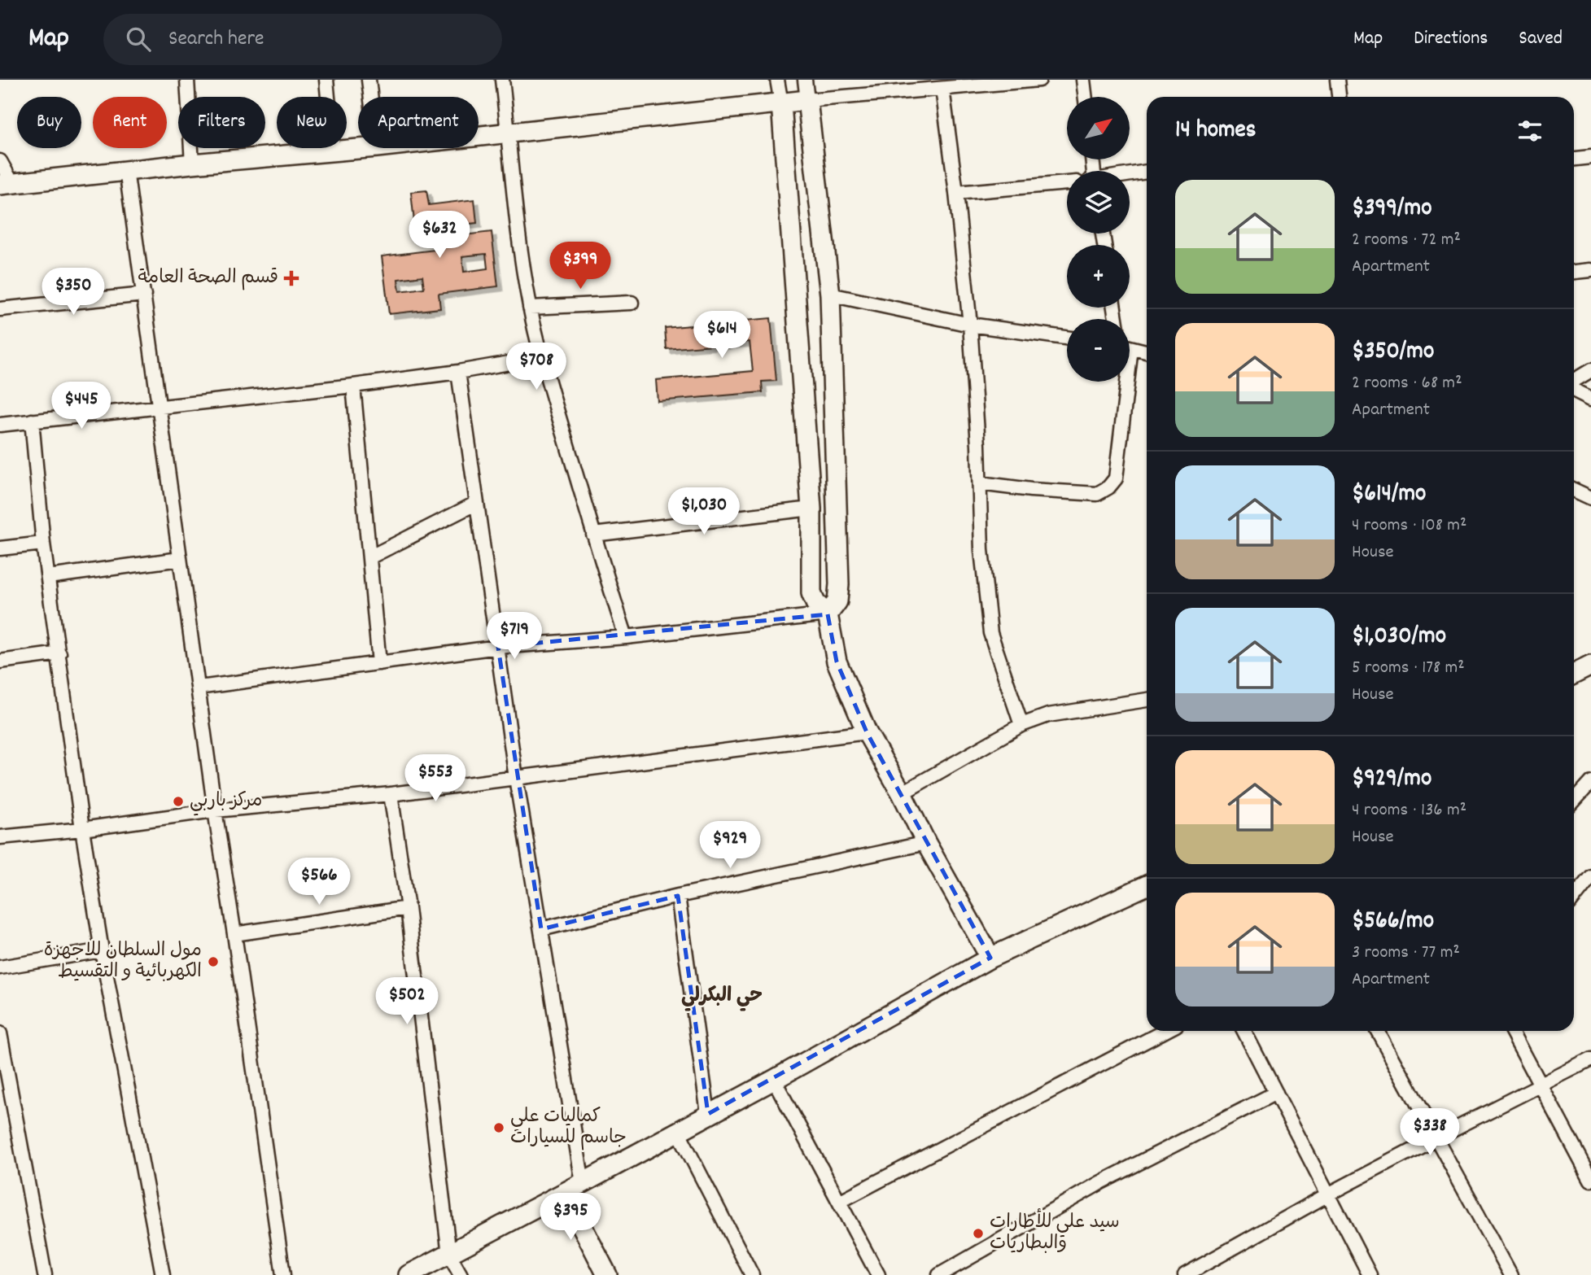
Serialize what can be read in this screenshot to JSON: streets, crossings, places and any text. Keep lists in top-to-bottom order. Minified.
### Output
{"districts":["حي البكرلي"],"places":{"health":["قسم الصحة العامة"],"other":["مركز باربي","مول السلطان للاجهزة الكهربائية و التقسيط","كماليات علي جاسم للسيارات","سيد علي للأطارات والبطاريات"]},"north":"top right","page":{"header":"Map","search":"Search here","nav":["Map","Directions","Saved"],"map_buttons":["+","−"],"chip":["Buy","Rent","Filters","New","Apartment"],"heading":"14 homes","list":[{"name":"$399/mo","note":"2 rooms · 72 m² · Apartment"},{"name":"$350/mo","note":"2 rooms · 68 m² · Apartment"},{"name":"$614/mo","note":"4 rooms · 108 m² · House"},{"name":"$1,030/mo","note":"5 rooms · 178 m² · House"},{"name":"$929/mo","note":"4 rooms · 136 m² · House"},{"name":"$566/mo","note":"3 rooms · 77 m² · Apartment"}],"price":["$632","$399","$350","$614","$708","$445","$1,030","$719","$553","$929","$566","$502","$338","$395"]}}
